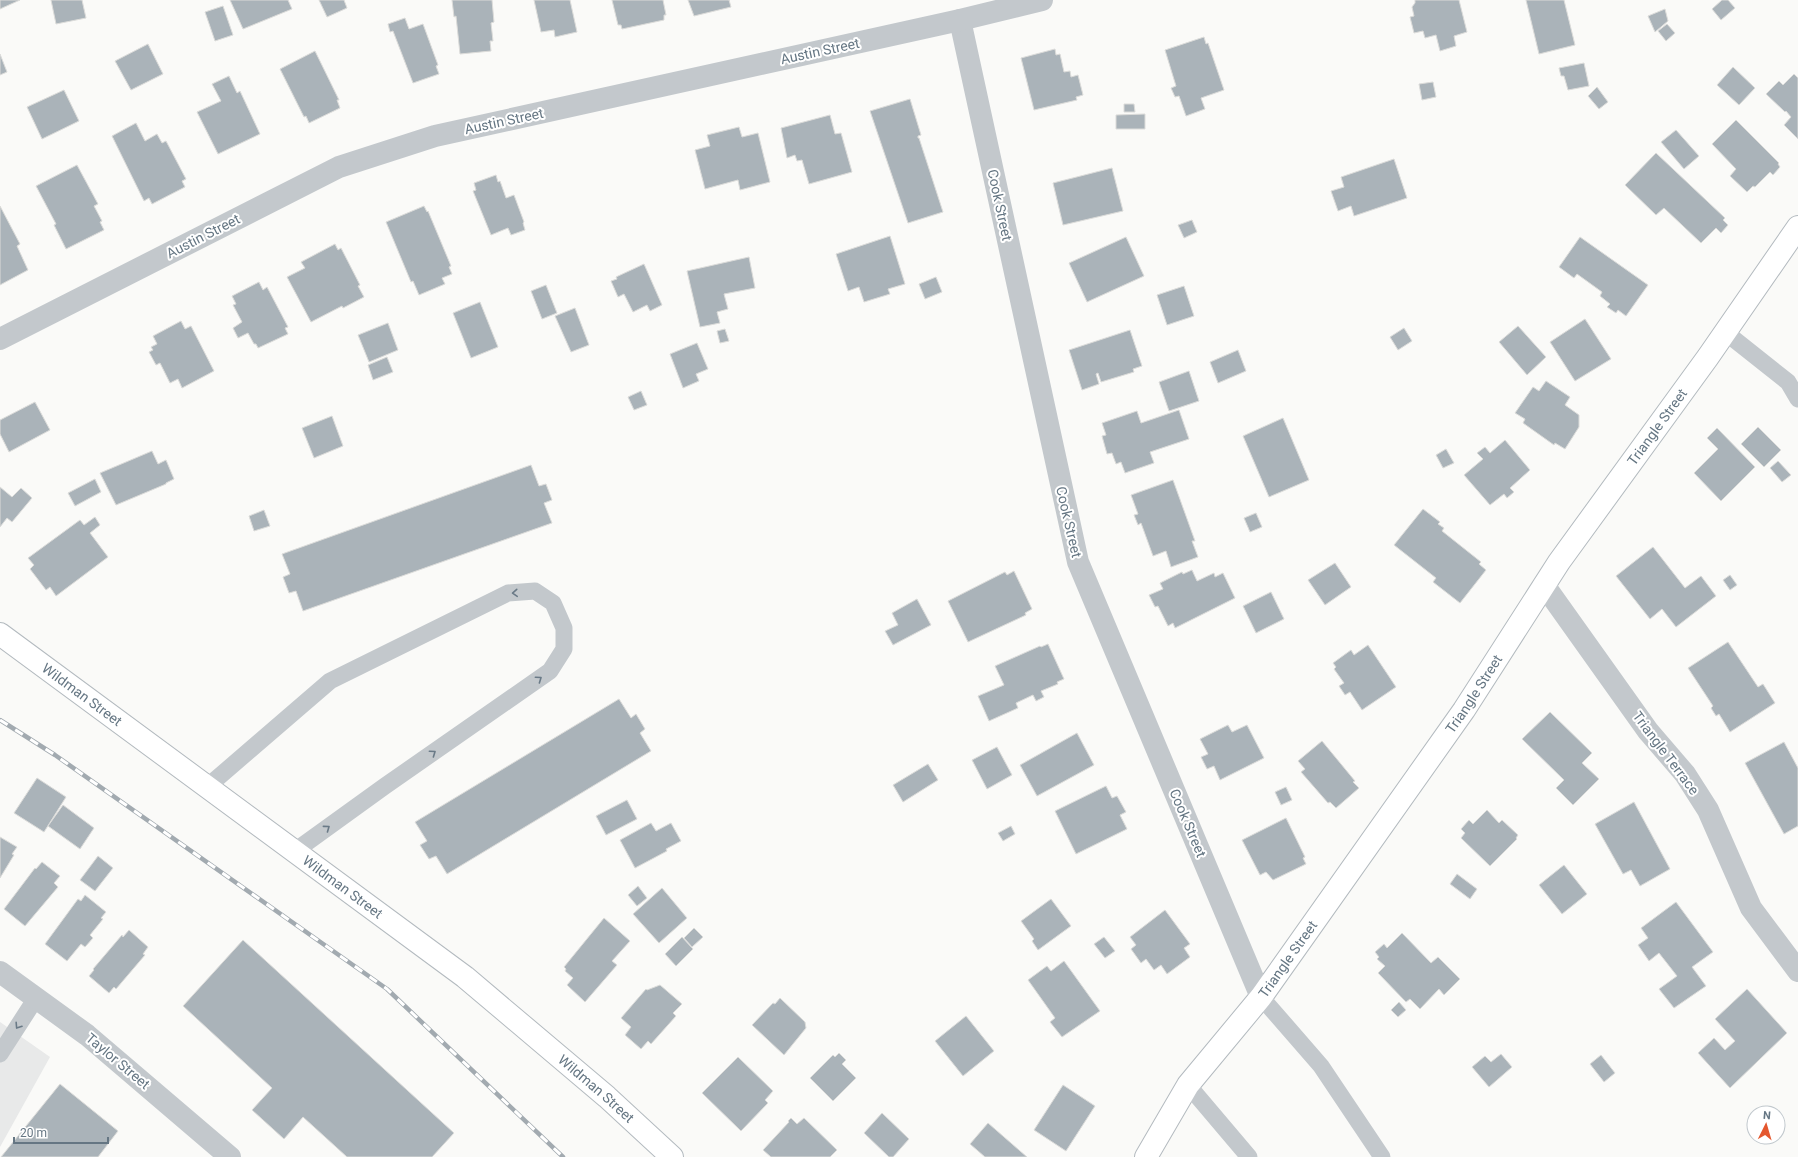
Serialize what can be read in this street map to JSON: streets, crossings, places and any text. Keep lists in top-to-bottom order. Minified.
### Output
{"streets":{"street":["Austin Street","Cook Street","Triangle Street","Wildman Street","Triangle Terrace","Taylor Street"]},"crossings":[["Austin Street","Cook Street"],["Cook Street","Triangle Street"],["Triangle Street","Triangle Terrace"]],"scale_bar":"20 m","north":"top"}
